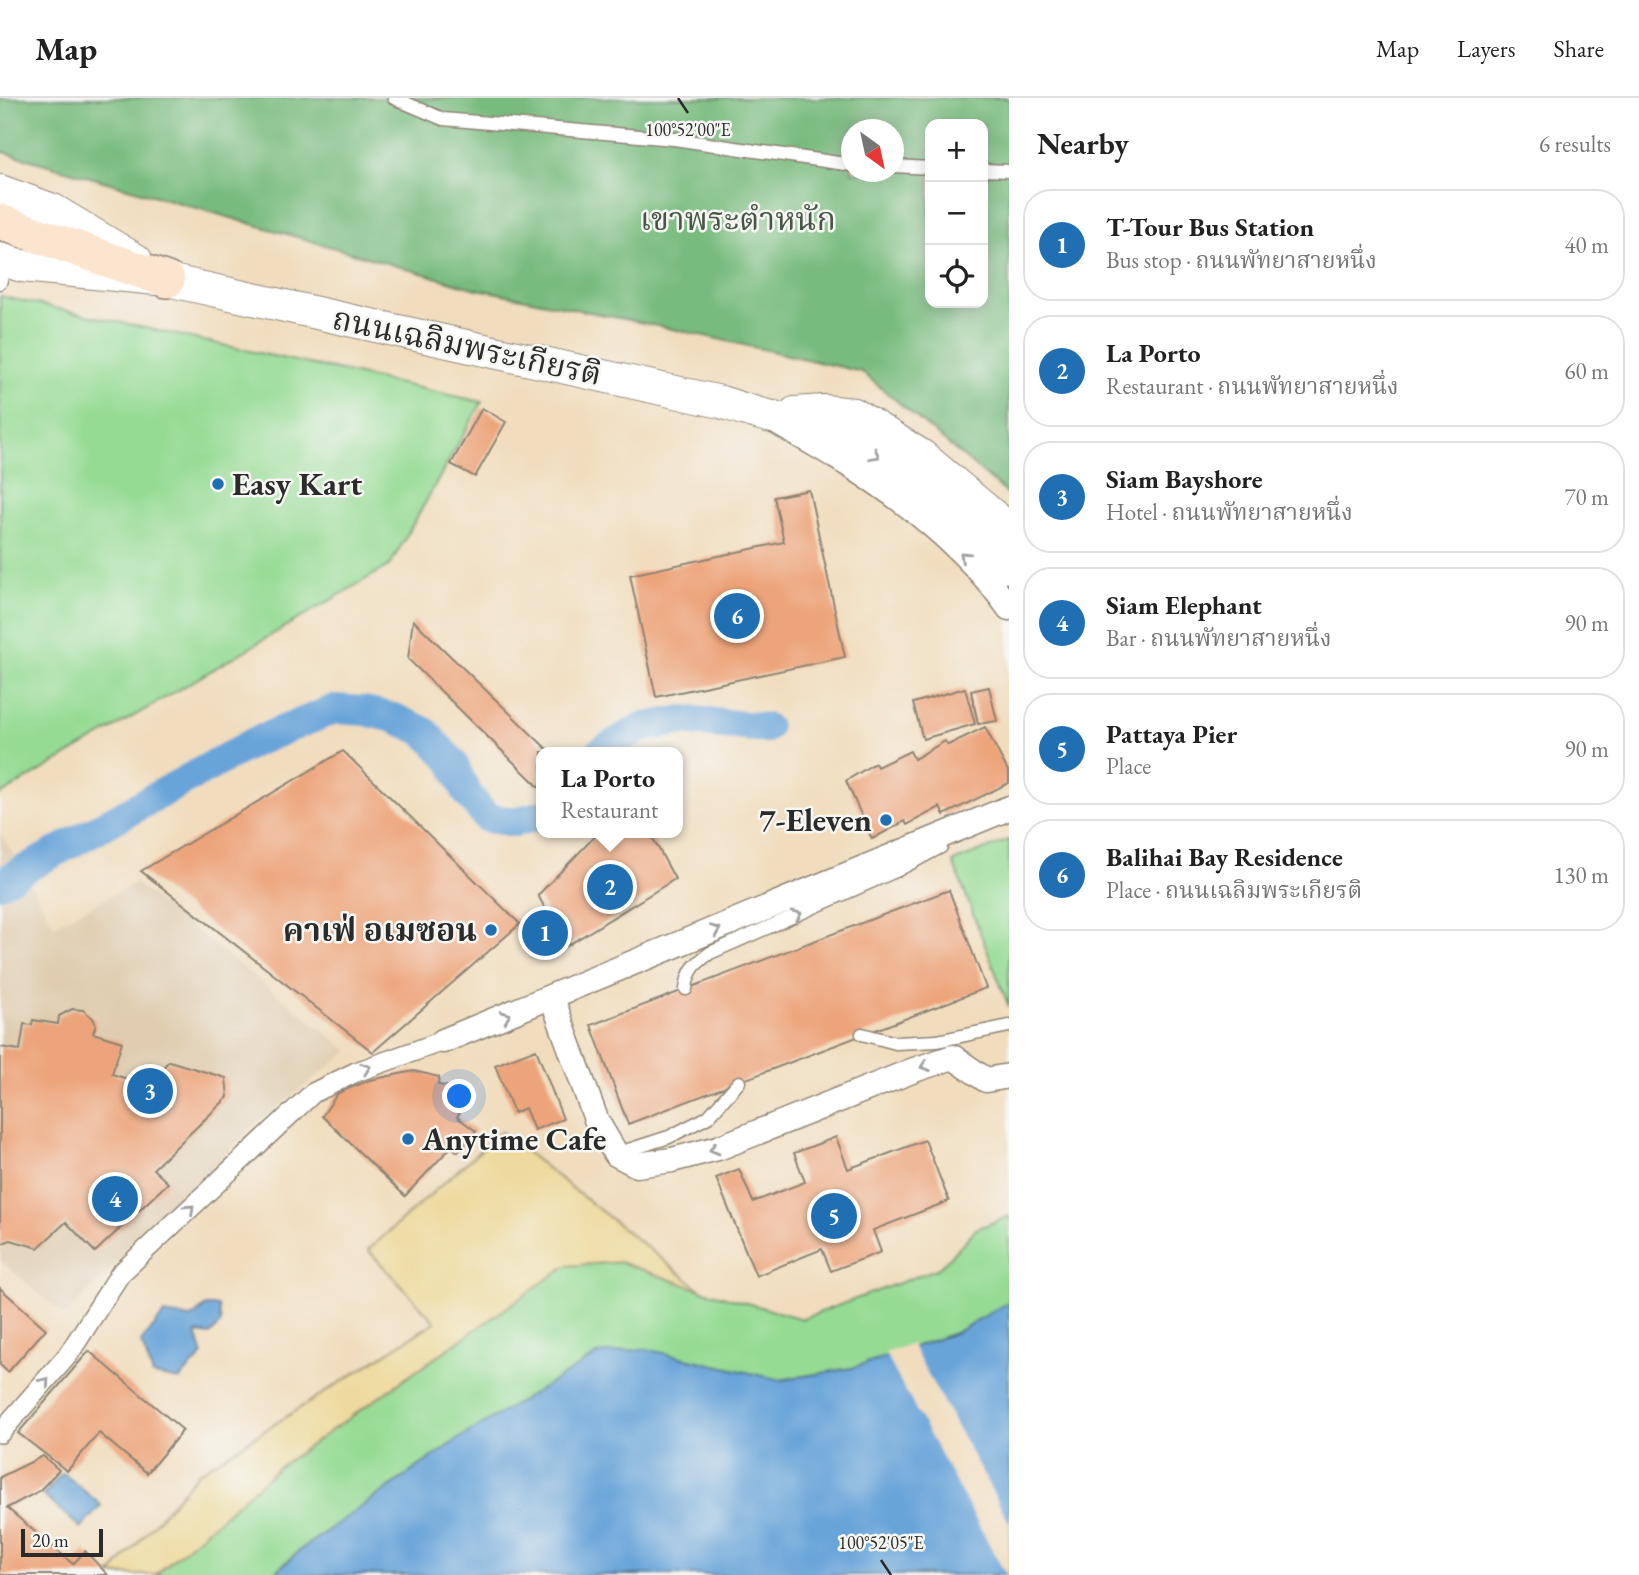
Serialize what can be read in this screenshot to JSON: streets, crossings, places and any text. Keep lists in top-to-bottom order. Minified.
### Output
{"streets":{"street":["ถนนเฉลิมพระเกียรติ"]},"parks":["เขาพระตำหนัก"],"places":["Easy Kart","7-Eleven","คาเฟ่ อเมซอน","Anytime Cafe"],"scale_bar":"20 m","north":"bottom right","page":{"header":"Map","nav":["Map","Layers","Share"],"heading":["Nearby","6 results"],"map_buttons":["+","−"],"list":[{"mark":"1","name":"T-Tour Bus Station","note":"Bus stop · ถนนพัทยาสายหนึ่ง","value":"40 m"},{"mark":"2","name":"La Porto","note":"Restaurant · ถนนพัทยาสายหนึ่ง","value":"60 m"},{"mark":"3","name":"Siam Bayshore","note":"Hotel · ถนนพัทยาสายหนึ่ง","value":"70 m"},{"mark":"4","name":"Siam Elephant","note":"Bar · ถนนพัทยาสายหนึ่ง","value":"90 m"},{"mark":"5","name":"Pattaya Pier","note":"Place","value":"90 m"},{"mark":"6","name":"Balihai Bay Residence","note":"Place · ถนนเฉลิมพระเกียรติ","value":"130 m"}],"pins":["6","2","1","3","4","5"],"popup":["La Porto","Restaurant"],"scale":"20 m"},"coordinates":["100°52'00\"E","100°52'05\"E"]}
